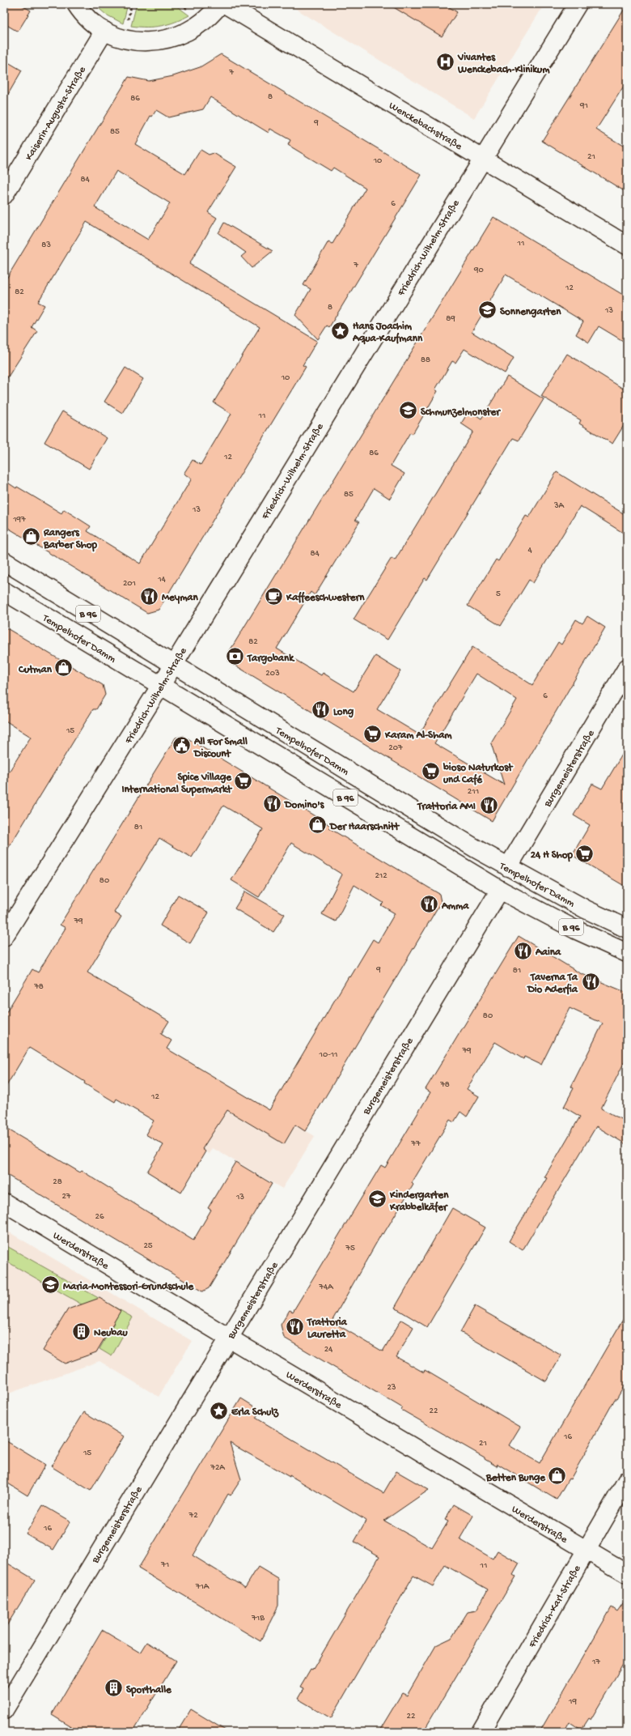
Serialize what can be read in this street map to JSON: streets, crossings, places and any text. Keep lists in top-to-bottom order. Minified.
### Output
{"streets":{"street":["Kaiserin-Augusta-Straße","Wenckebachstraße","Friedrich-Wilhelm-Straße","B 96","Tempelhofer Damm","Burgemeisterstraße","Werderstraße","Friedrich-Karl-Straße"]},"crossings":[["Wenckebachstraße","Friedrich-Wilhelm-Straße"],["Friedrich-Wilhelm-Straße","Tempelhofer Damm"],["Tempelhofer Damm","Burgemeisterstraße"],["Burgemeisterstraße","Werderstraße"],["Werderstraße","Friedrich-Karl-Straße"]],"places":{"hospital":["Vivantes Wenckebach-Klinikum"],"school or university":["Sonnengarten","Schmunzelmonster","Kindergarten Krabbelkäfer","Maria-Montessori-Grundschule"],"place":["Hans Joachim Aqua-Kaufmann","Erla Schulz"],"shop":["Rangers Barber Shop","Cutman","Der Haarschnitt","Betten Bunge"],"restaurant":["Meyman","Long","Domino's","Trattoria AMI","Amma","Aaina","Taverna Ta Dio Aderfia","Trattoria Lauretta"],"cafe":["Kaffeeschwestern"],"bank":["Targobank"],"supermarket":["Karam Al-Sham","bioso Naturkost und Café","Spice Village International Supermarkt","24 H Shop"],"public building":["All For Small Discount"],"building":["Neubau","Sporthalle"]},"house_numbers":["7","8","86","91","9","85","21","10","84","6","11","83","7","90","12","82","8","13","89","88","10","11","86","12","85","3A","13","197","4","84","14","201","5","82","203","6","15","207","211","81","212","80","79","9","81","78","80","79","10-11","78","12","77","28","27","13","26","25","75","74A","24","23","22","16","21","15","72A","72","16","71","11","71A","71B","17","19","22"]}
